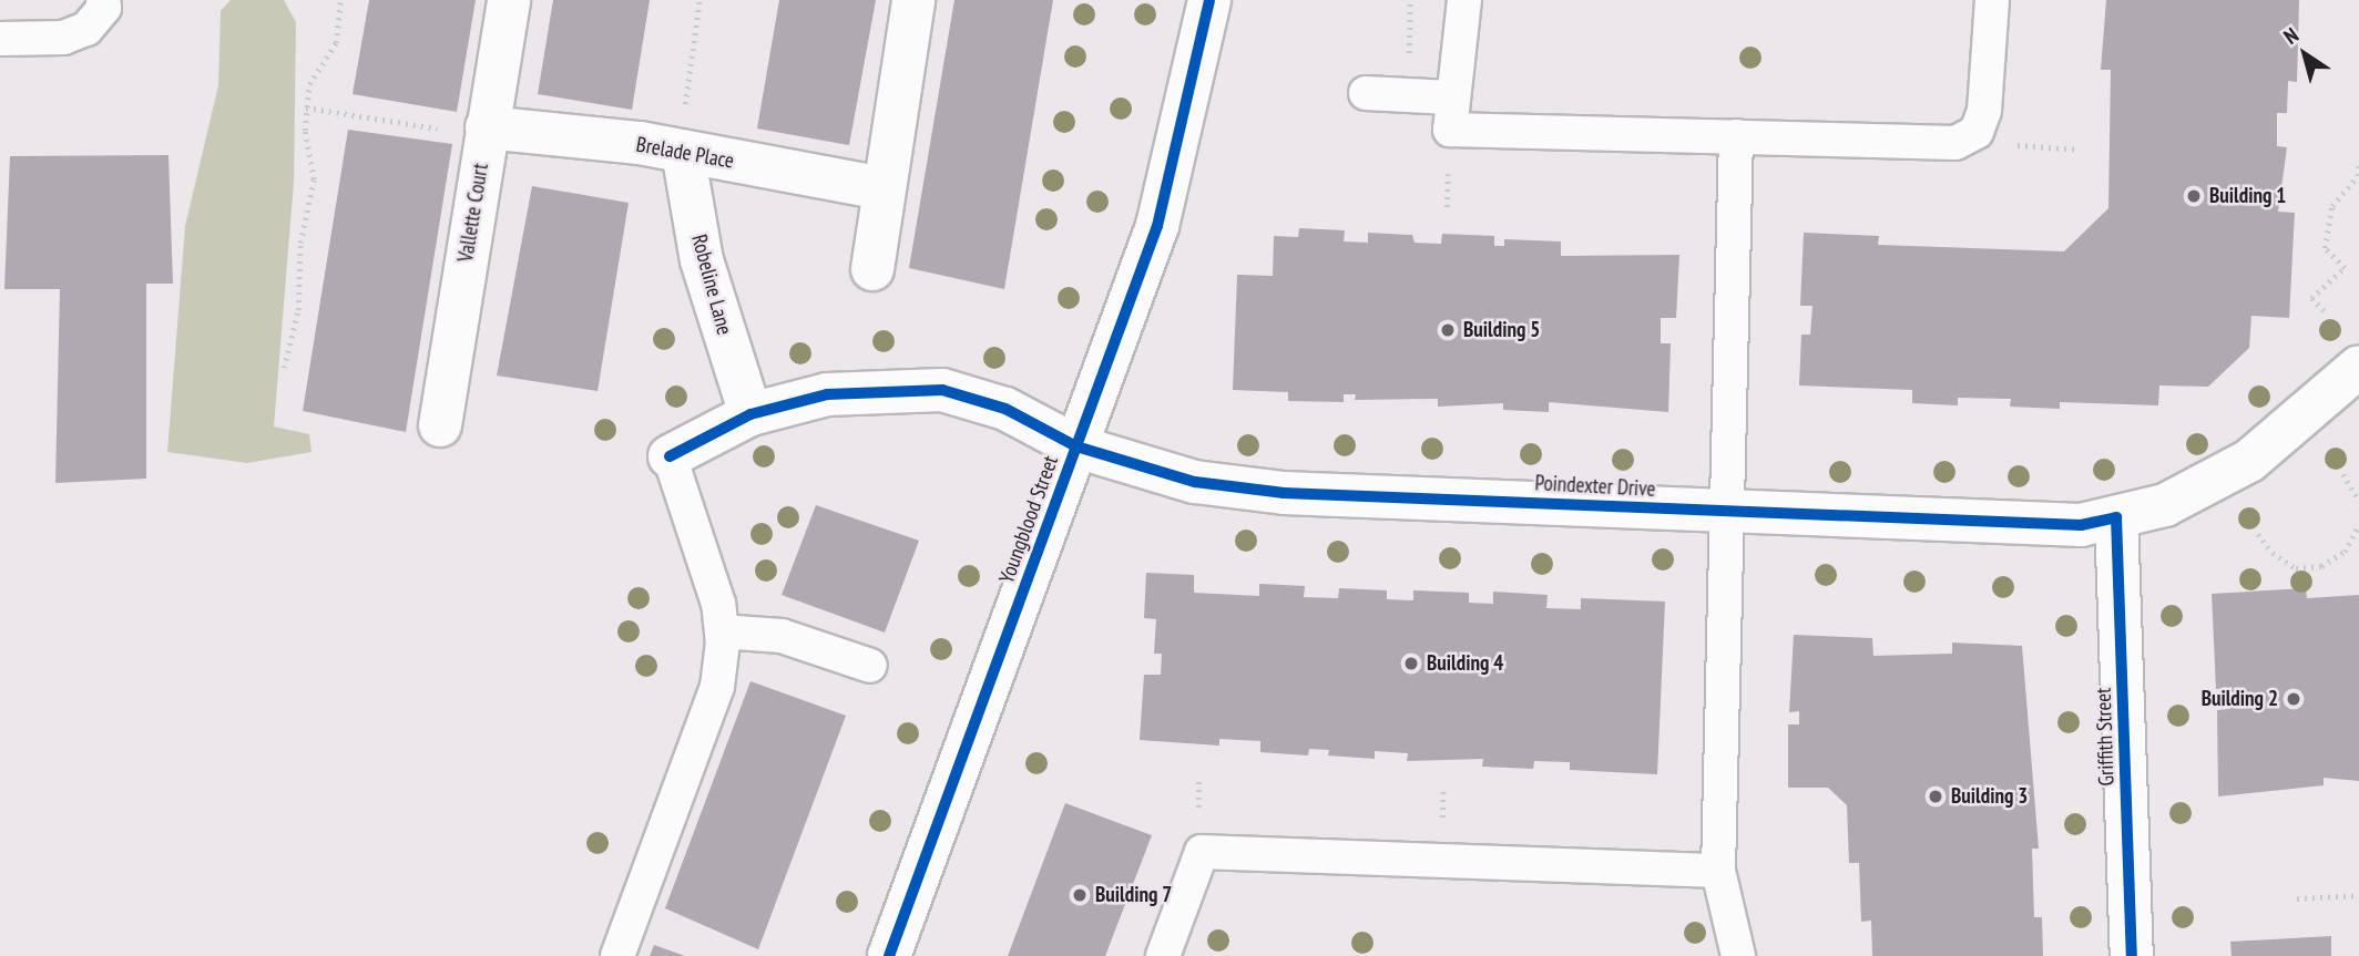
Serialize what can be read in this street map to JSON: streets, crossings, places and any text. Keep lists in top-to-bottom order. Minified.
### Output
{"streets":{"street":["Brelade Place","Vallette Court","Robeline Lane","Poindexter Drive","Youngblood Street","Griffith Street"]},"crossings":[["Brelade Place","Vallette Court"],["Brelade Place","Robeline Lane"],["Robeline Lane","Poindexter Drive"],["Poindexter Drive","Youngblood Street"],["Poindexter Drive","Griffith Street"]],"places":["Building 1","Building 5","Building 4","Building 2","Building 3","Building 7"],"north":"top left"}
